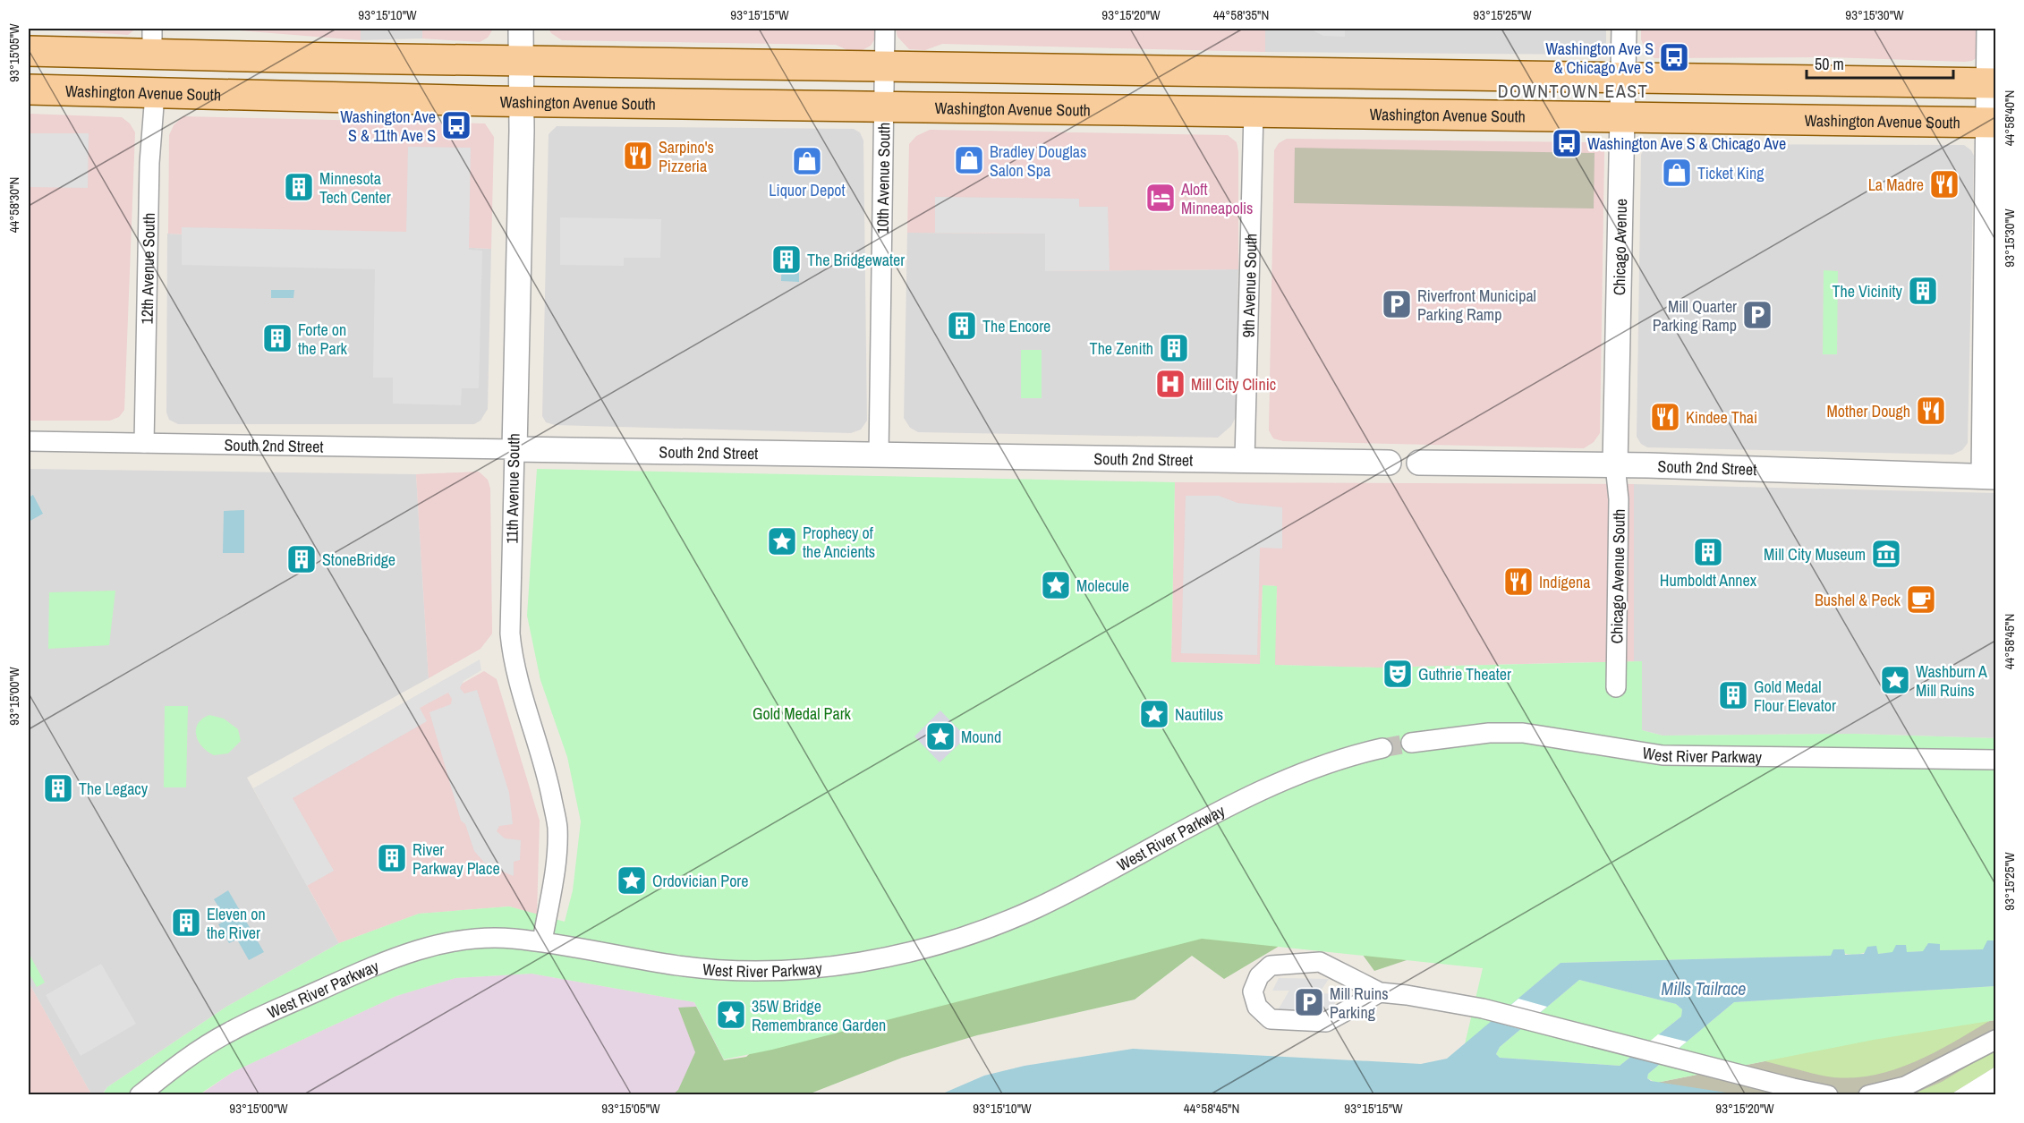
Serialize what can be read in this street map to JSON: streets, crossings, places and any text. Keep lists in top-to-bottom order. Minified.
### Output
{"streets":{"main road":["Washington Avenue South"],"street":["10th Avenue South","Chicago Avenue","12th Avenue South","9th Avenue South","South 2nd Street","11th Avenue South","Chicago Avenue South","West River Parkway"]},"crossings":[["Washington Avenue South","10th Avenue South"],["Washington Avenue South","Chicago Avenue"],["Washington Avenue South","12th Avenue South"],["Washington Avenue South","9th Avenue South"],["Washington Avenue South","11th Avenue South"],["10th Avenue South","South 2nd Street"],["Chicago Avenue","South 2nd Street"],["Chicago Avenue","Chicago Avenue South"],["12th Avenue South","South 2nd Street"],["9th Avenue South","South 2nd Street"],["South 2nd Street","11th Avenue South"],["South 2nd Street","Chicago Avenue South"],["11th Avenue South","West River Parkway"]],"districts":["DOWNTOWN EAST"],"water":["Mills Tailrace"],"parks":["Gold Medal Park"],"places":{"bus stop":["Washington Ave S & Chicago Ave S","Washington Ave S & 11th Ave S","Washington Ave S & Chicago Ave"],"restaurant":["Sarpino's Pizzeria","La Madre","Mother Dough","Kindee Thai","Indígena"],"shop":["Bradley Douglas Salon Spa","Liquor Depot","Ticket King"],"building":["Minnesota Tech Center","The Bridgewater","The Vicinity","The Encore","Forte on the Park","The Zenith","Humboldt Annex","StoneBridge","Gold Medal Flour Elevator","The Legacy","River Parkway Place","Eleven on the River"],"hotel":["Aloft Minneapolis"],"parking":["Riverfront Municipal Parking Ramp","Mill Quarter Parking Ramp","Mill Ruins Parking"],"hospital":["Mill City Clinic"],"place":["Prophecy of the Ancients","Molecule","Washburn A Mill Ruins","Nautilus","Mound","Ordovician Pore","35W Bridge Remembrance Garden"],"museum":["Mill City Museum"],"cafe":["Bushel & Peck"],"theatre":["Guthrie Theater"]},"scale_bar":"50 m","coordinates":["93°15'10\"W","93°15'15\"W","93°15'20\"W","44°58'35\"N","93°15'25\"W","93°15'30\"W","93°15'05\"W","44°58'40\"N","44°58'30\"N","44°58'45\"N","93°15'00\"W"]}
